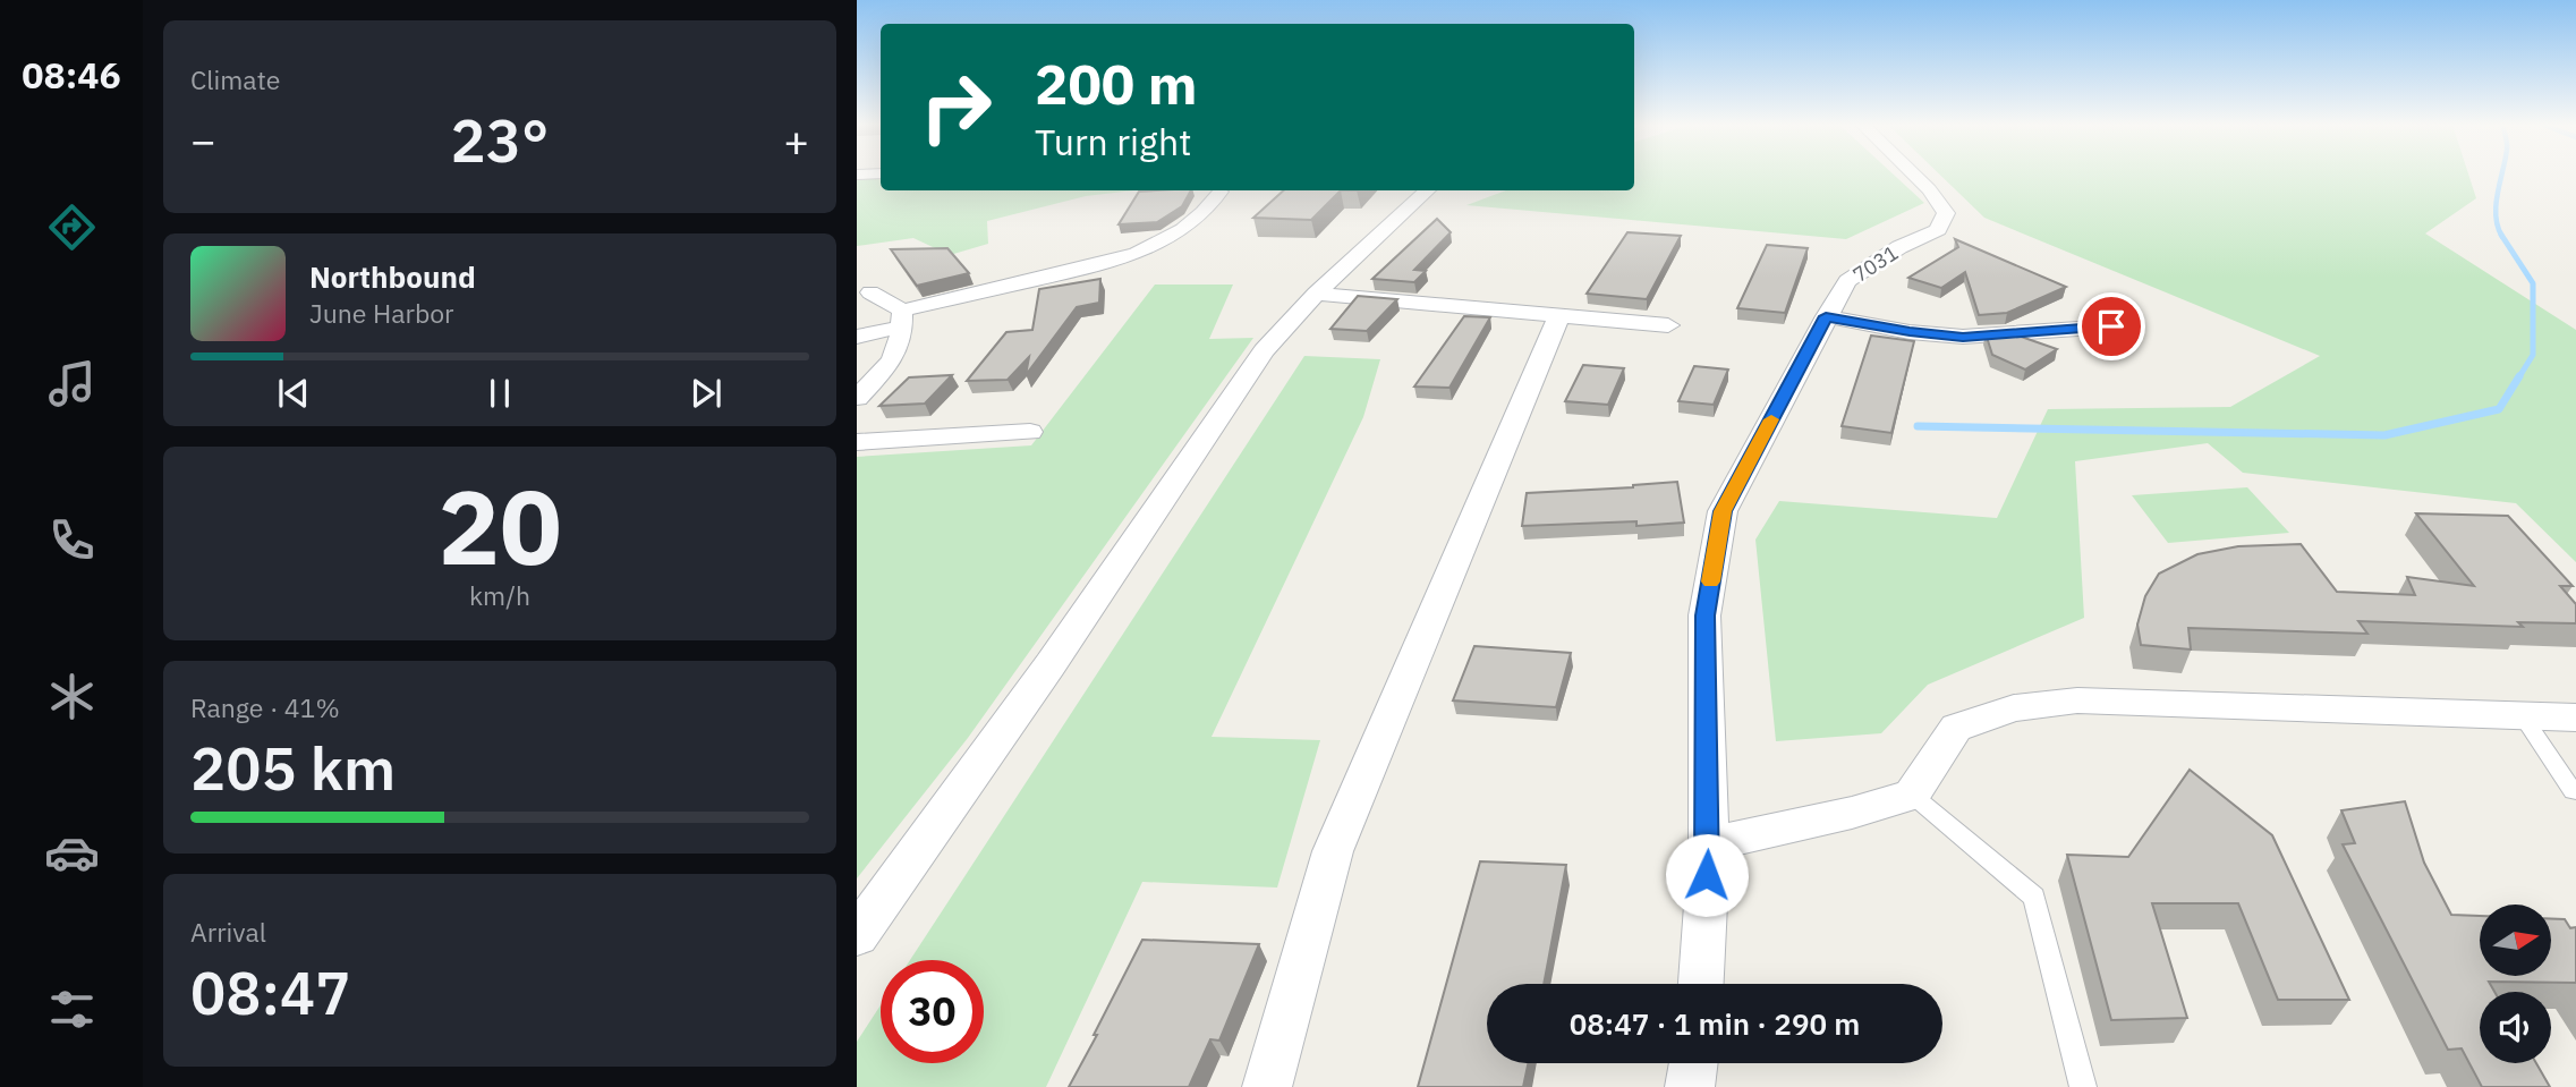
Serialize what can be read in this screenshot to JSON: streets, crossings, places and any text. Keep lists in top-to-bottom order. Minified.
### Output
{"streets":{"street":["7031"]},"north":"right","page":{"tabs":"08:46","tile":["Climate",["20","km/h"],["Range · 41%","205 km"],["Arrival","08:47"]],"turn":["200 m","Turn right"],"heat":["−","23°","+"],"song":["Northbound","June Harbor"],"limit":"30","trip":"08:47 · 1 min · 290 m"}}
